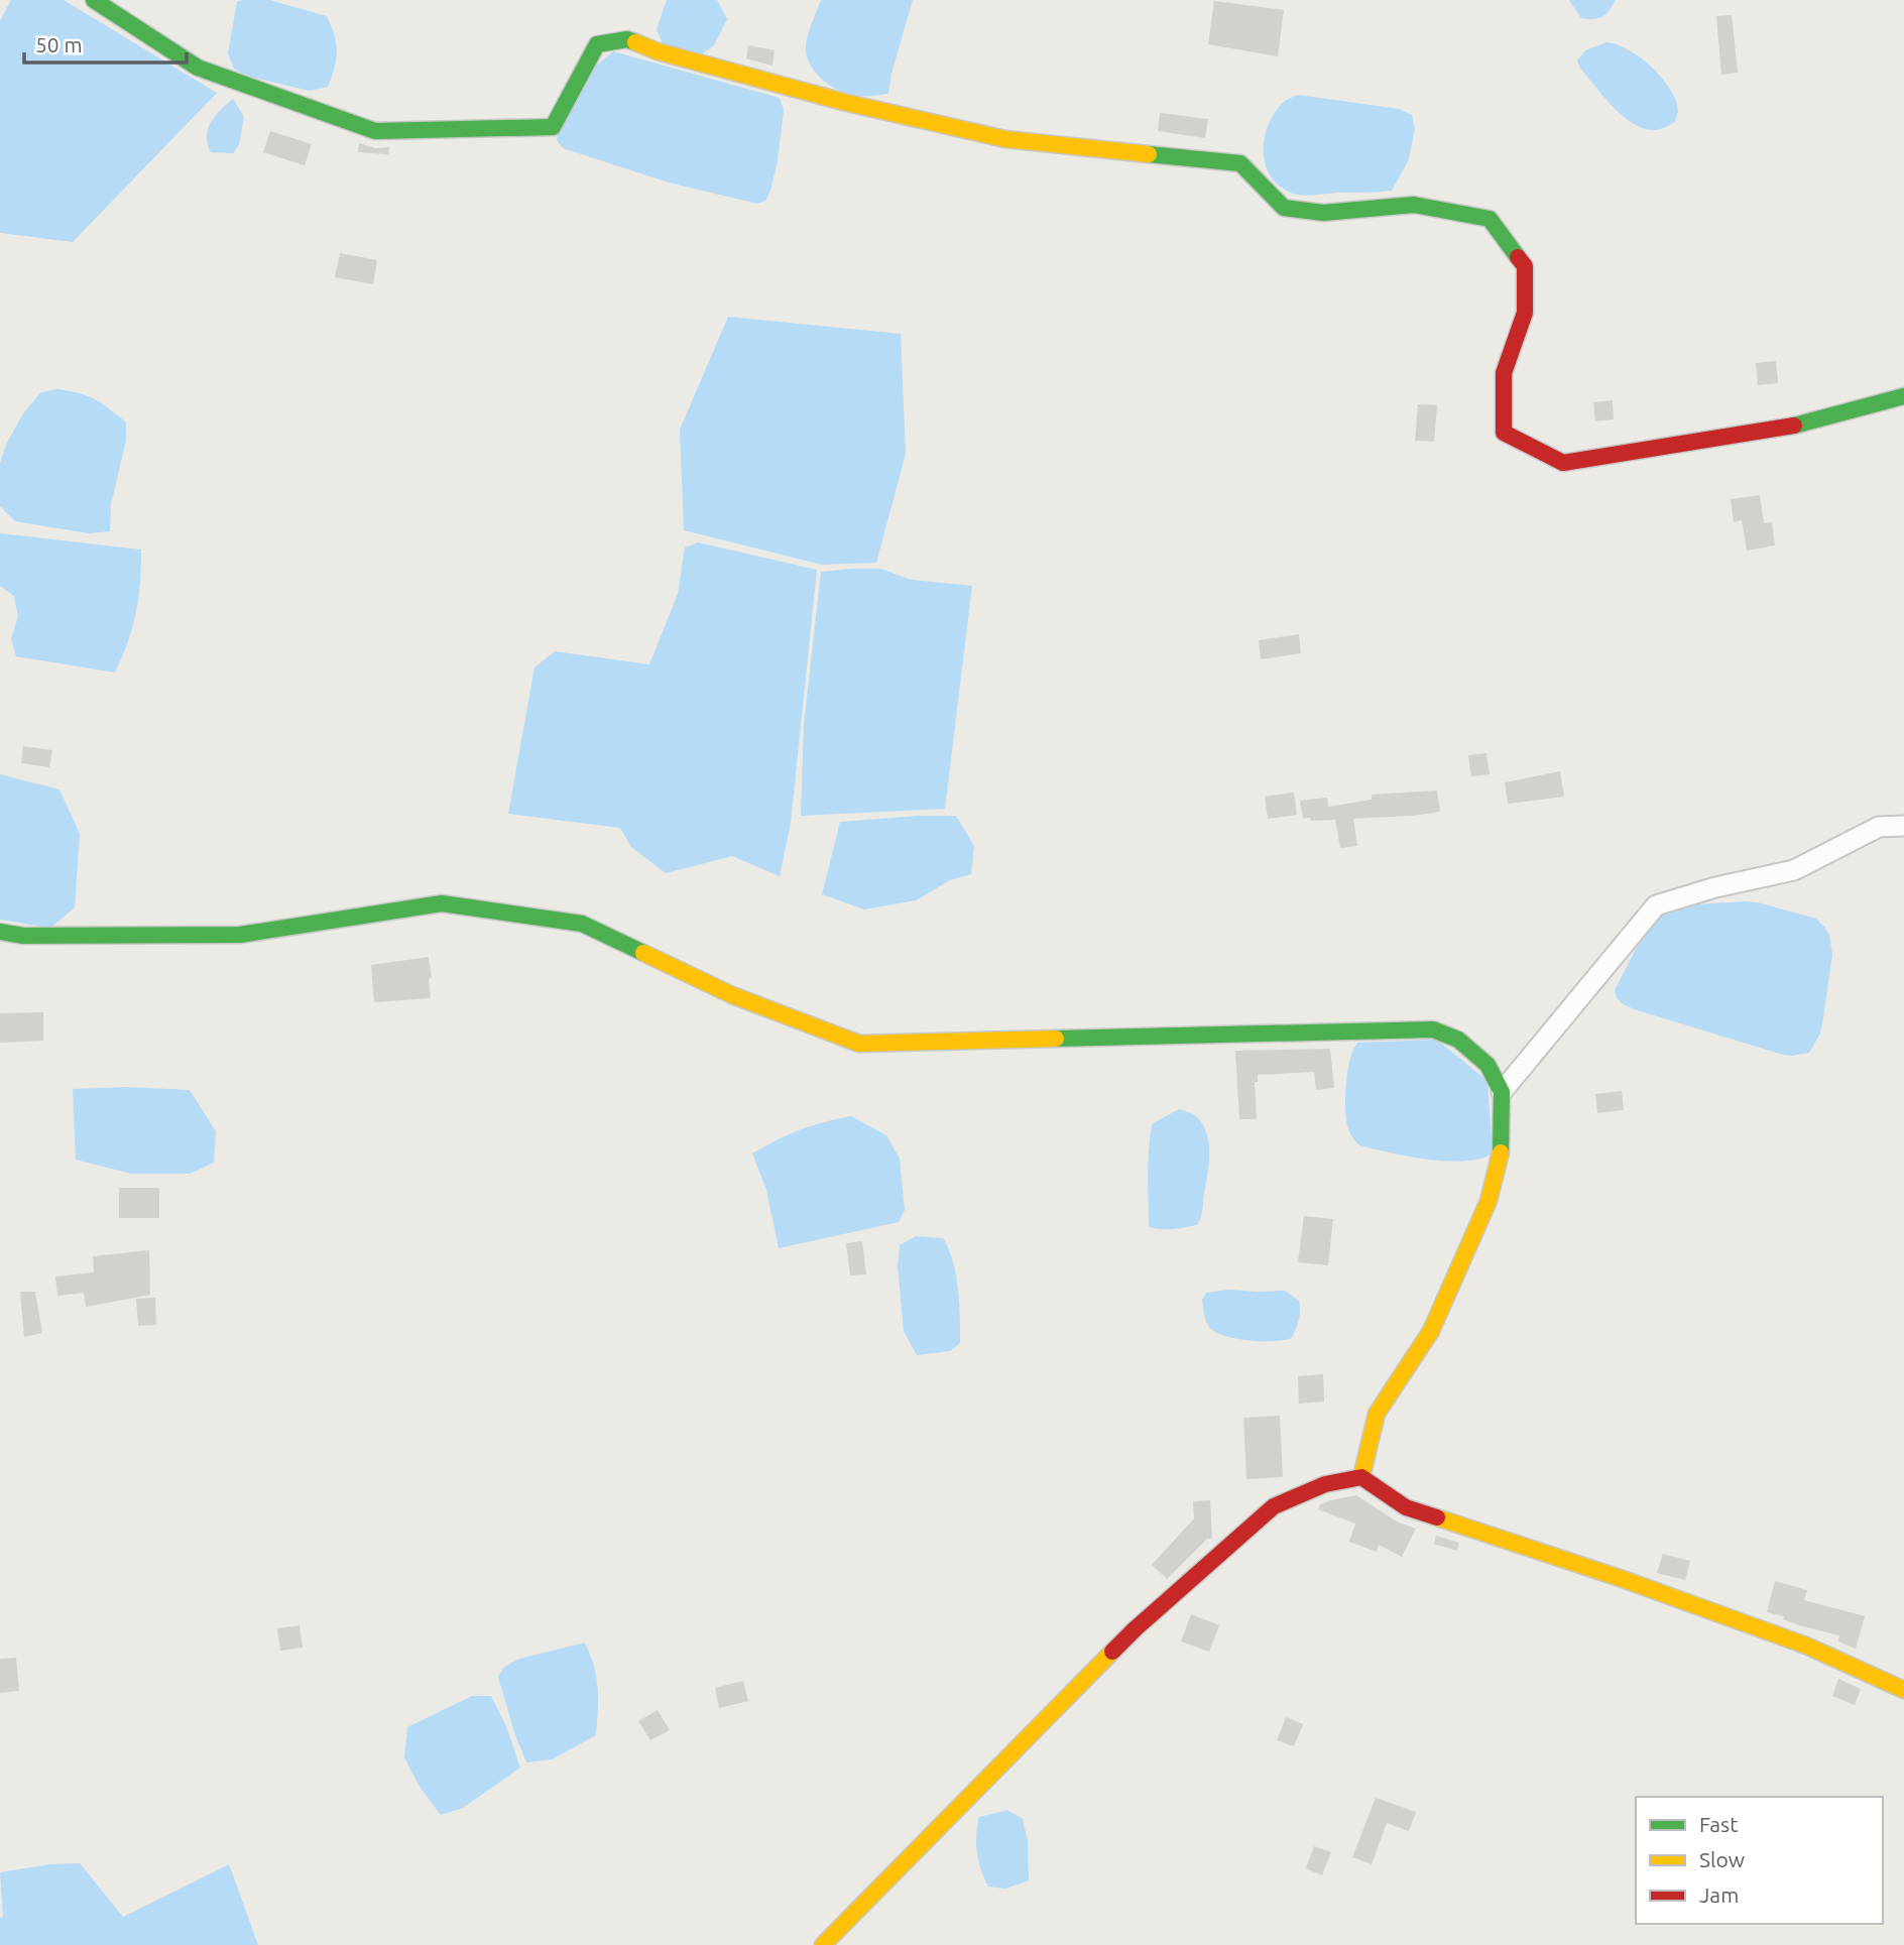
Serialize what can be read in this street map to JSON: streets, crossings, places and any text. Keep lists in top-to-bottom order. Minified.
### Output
{"legend":["Fast","Slow","Jam"],"scale_bar":"50 m"}
